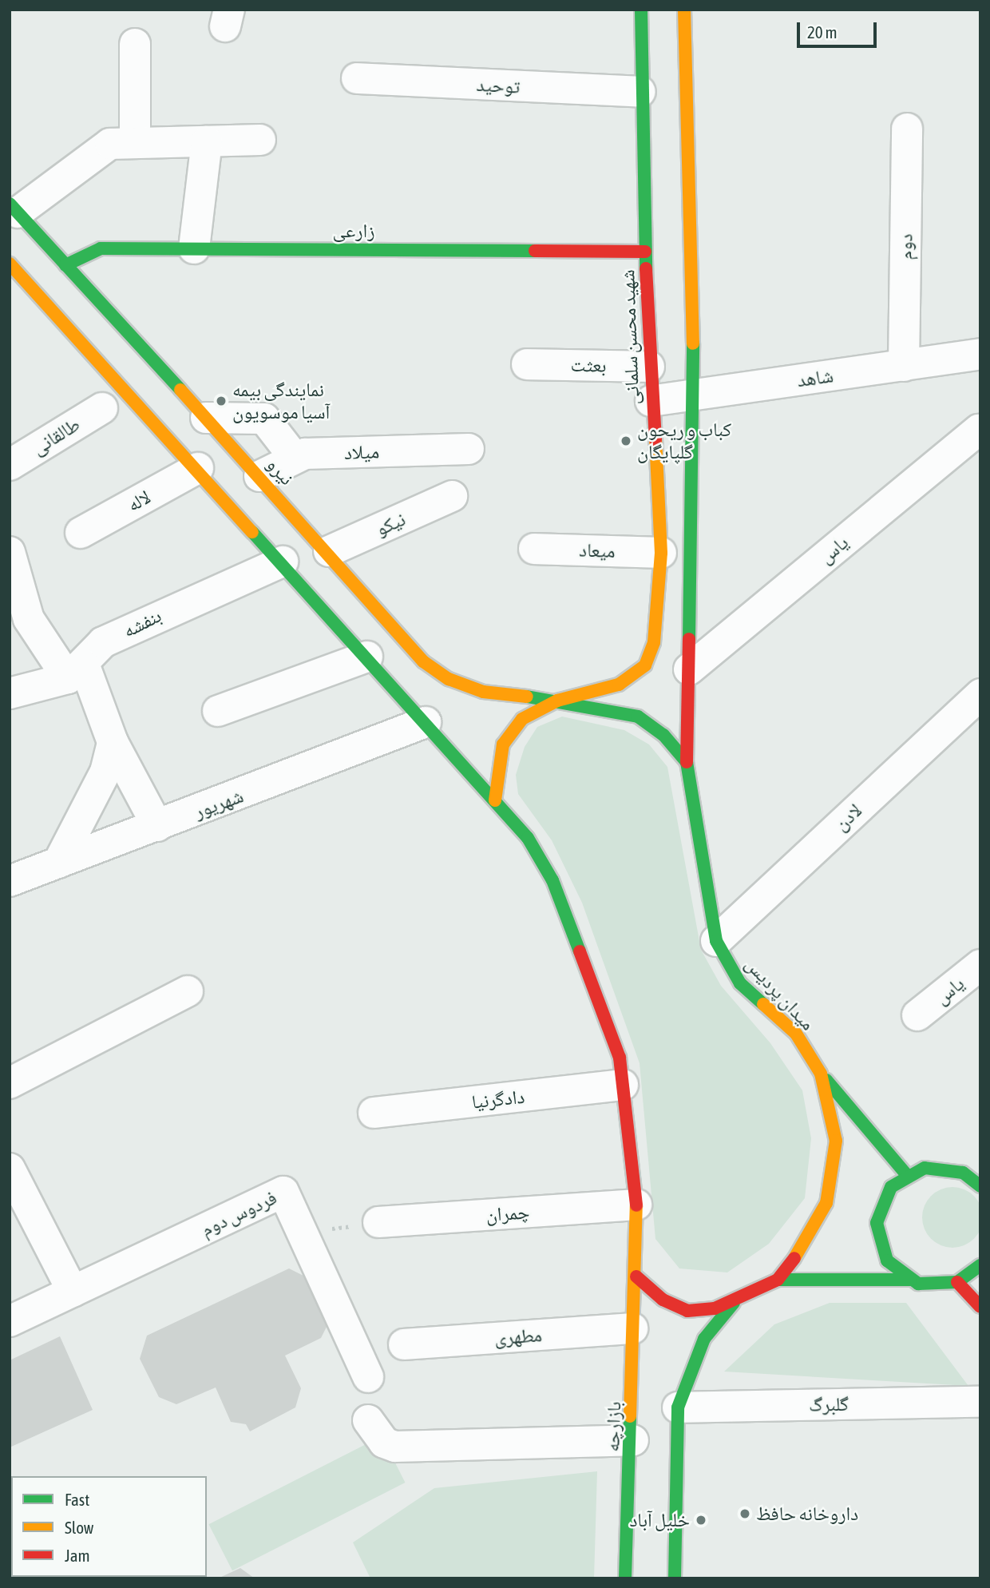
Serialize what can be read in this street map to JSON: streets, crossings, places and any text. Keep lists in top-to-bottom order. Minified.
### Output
{"streets":{"main road":["زارعی","شهید محسن سلمانی","نیرو","میدان پردیس","بازارچه"],"street":["توحید","دوم","بعثت","شاهد","طالقانی","میلاد","لاله","نیکو","یاس","میعاد","بنفشه","شهریور","لادن","دادگرنیا","فردوس دوم","چمران","مطهری","گلبرگ"]},"crossings":[["توحید","شهید محسن سلمانی"],["زارعی","شهید محسن سلمانی"],["زارعی","نیرو"],["دوم","شاهد"],["شهید محسن سلمانی","بعثت"],["شهید محسن سلمانی","شاهد"],["شهید محسن سلمانی","نیرو"],["شهید محسن سلمانی","میعاد"],["میلاد","نیرو"],["نیرو","نیکو"],["لادن","میدان پردیس"],["میدان پردیس","بازارچه"],["مطهری","بازارچه"]],"places":["نمایندگی بیمه آسیا موسویون","کباب و ریحون گلپایگان","داروخانه حافظ","خلیل آباد"],"legend":["Fast","Slow","Jam"],"scale_bar":"20 m"}
